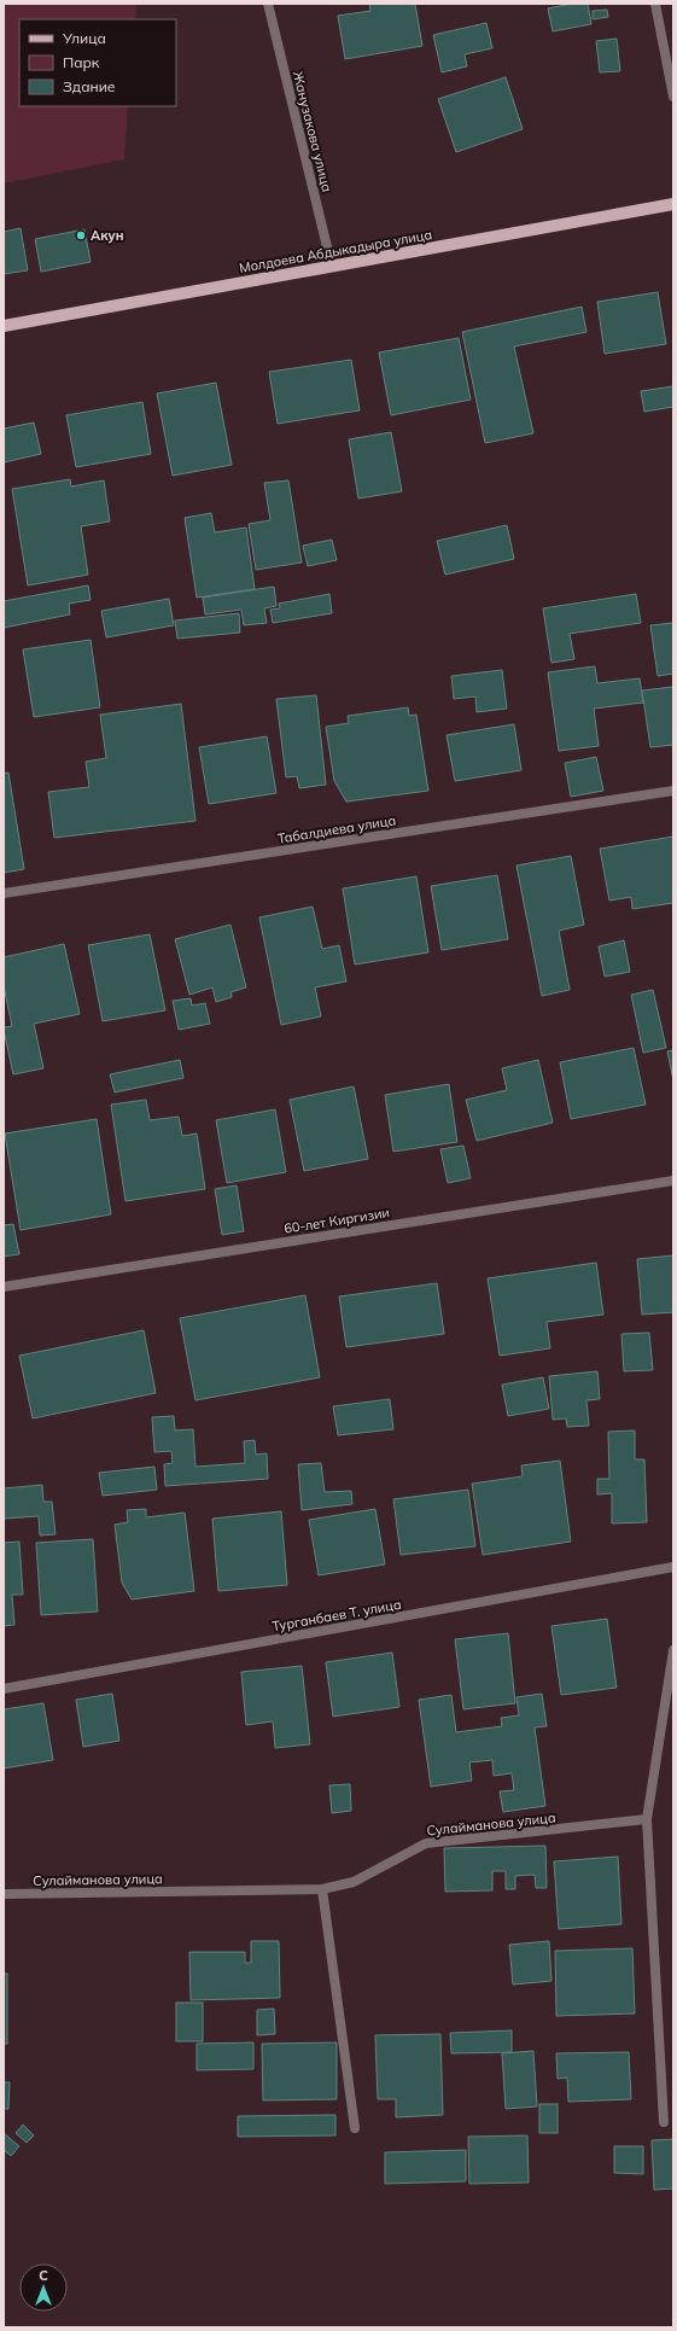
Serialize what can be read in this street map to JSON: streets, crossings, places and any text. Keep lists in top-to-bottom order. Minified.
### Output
{"streets":{"main road":["Молдоева Абдыкадыра улица"],"street":["Жанузакова улица","Табалдиева улица","60-лет Киргизии","Турганбаев Т. улица","Сулайманова улица"]},"crossings":[["Жанузакова улица","Молдоева Абдыкадыра улица"]],"places":["Акун"],"legend":["Улица","Парк","Здание"],"north":"top"}
